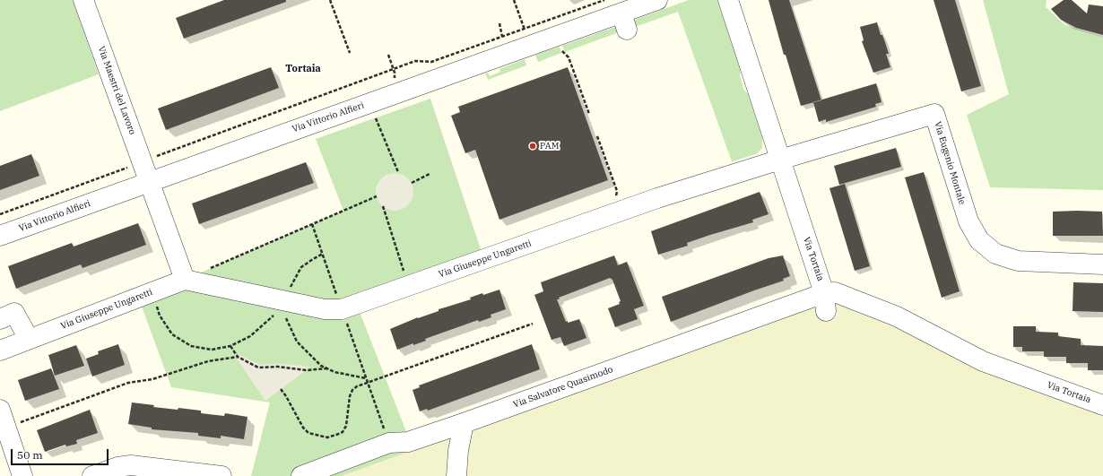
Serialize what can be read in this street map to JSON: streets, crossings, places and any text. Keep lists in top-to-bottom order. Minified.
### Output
{"streets":{"street":["Via Maestri del Lavoro","Via Vittorio Alfieri","Via Eugenio Montale","Via Giuseppe Ungaretti","Via Tortaia","Via Salvatore Quasimodo"]},"crossings":[["Via Maestri del Lavoro","Via Vittorio Alfieri"],["Via Eugenio Montale","Via Giuseppe Ungaretti"],["Via Eugenio Montale","Via Tortaia"],["Via Giuseppe Ungaretti","Via Tortaia"],["Via Tortaia","Via Salvatore Quasimodo"]],"districts":["Tortaia"],"places":["PAM"],"scale_bar":"50 m"}
